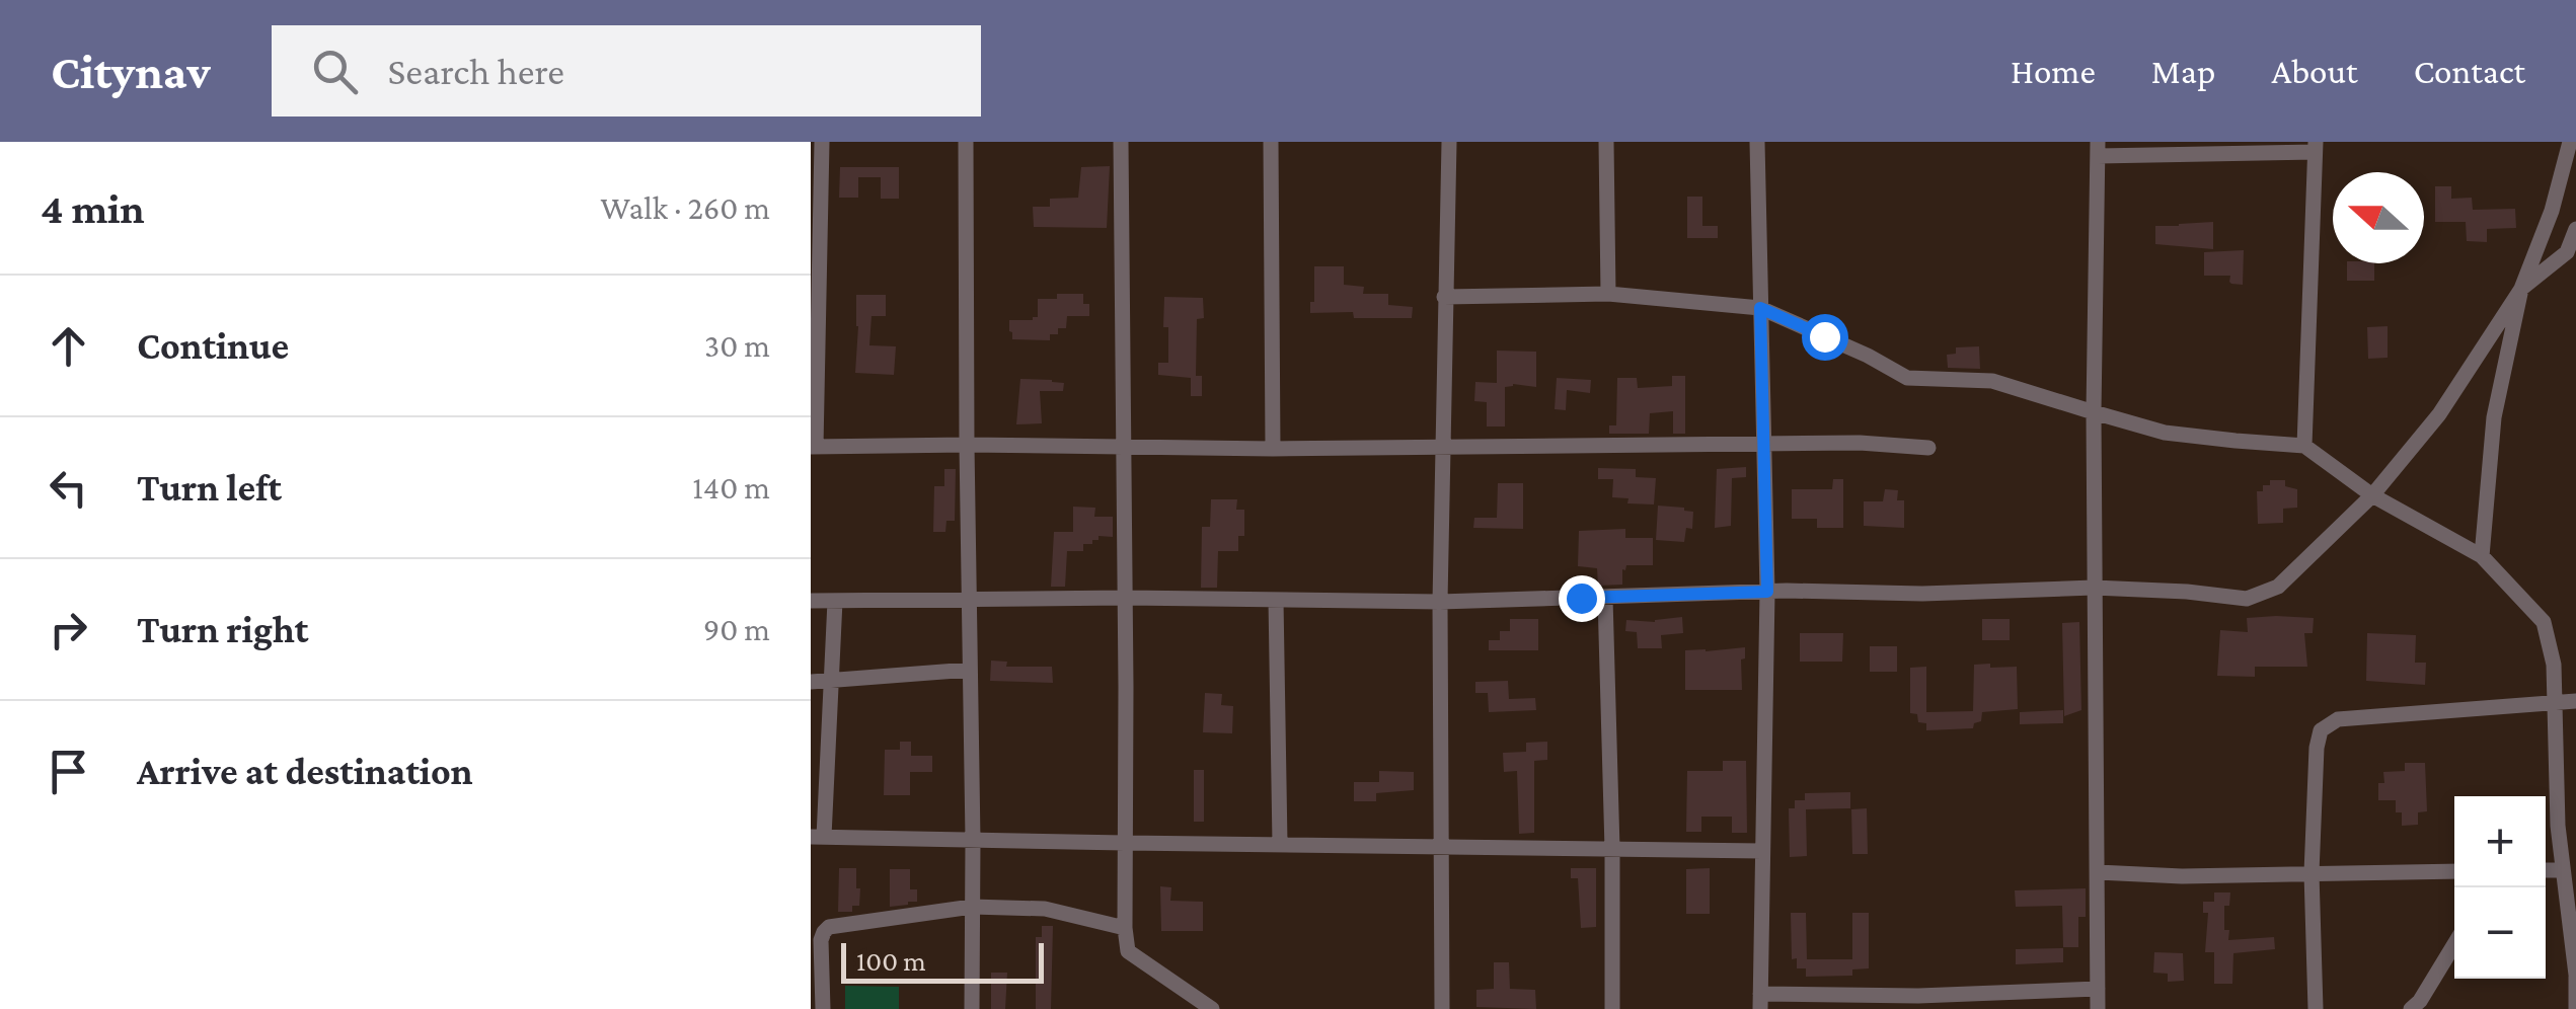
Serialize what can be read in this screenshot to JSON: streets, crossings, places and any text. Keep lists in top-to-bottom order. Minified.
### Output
{"scale_bar":"100 m","north":"left","page":{"header":"Citynav","search":"Search here","nav":["Home","Map","About","Contact"],"heading":["4 min","Walk · 260 m"],"list":[["Continue","30 m"],["Turn left","140 m"],["Turn right","90 m"],"Arrive at destination"],"map_buttons":["+","−"],"scale":"100 m"}}
